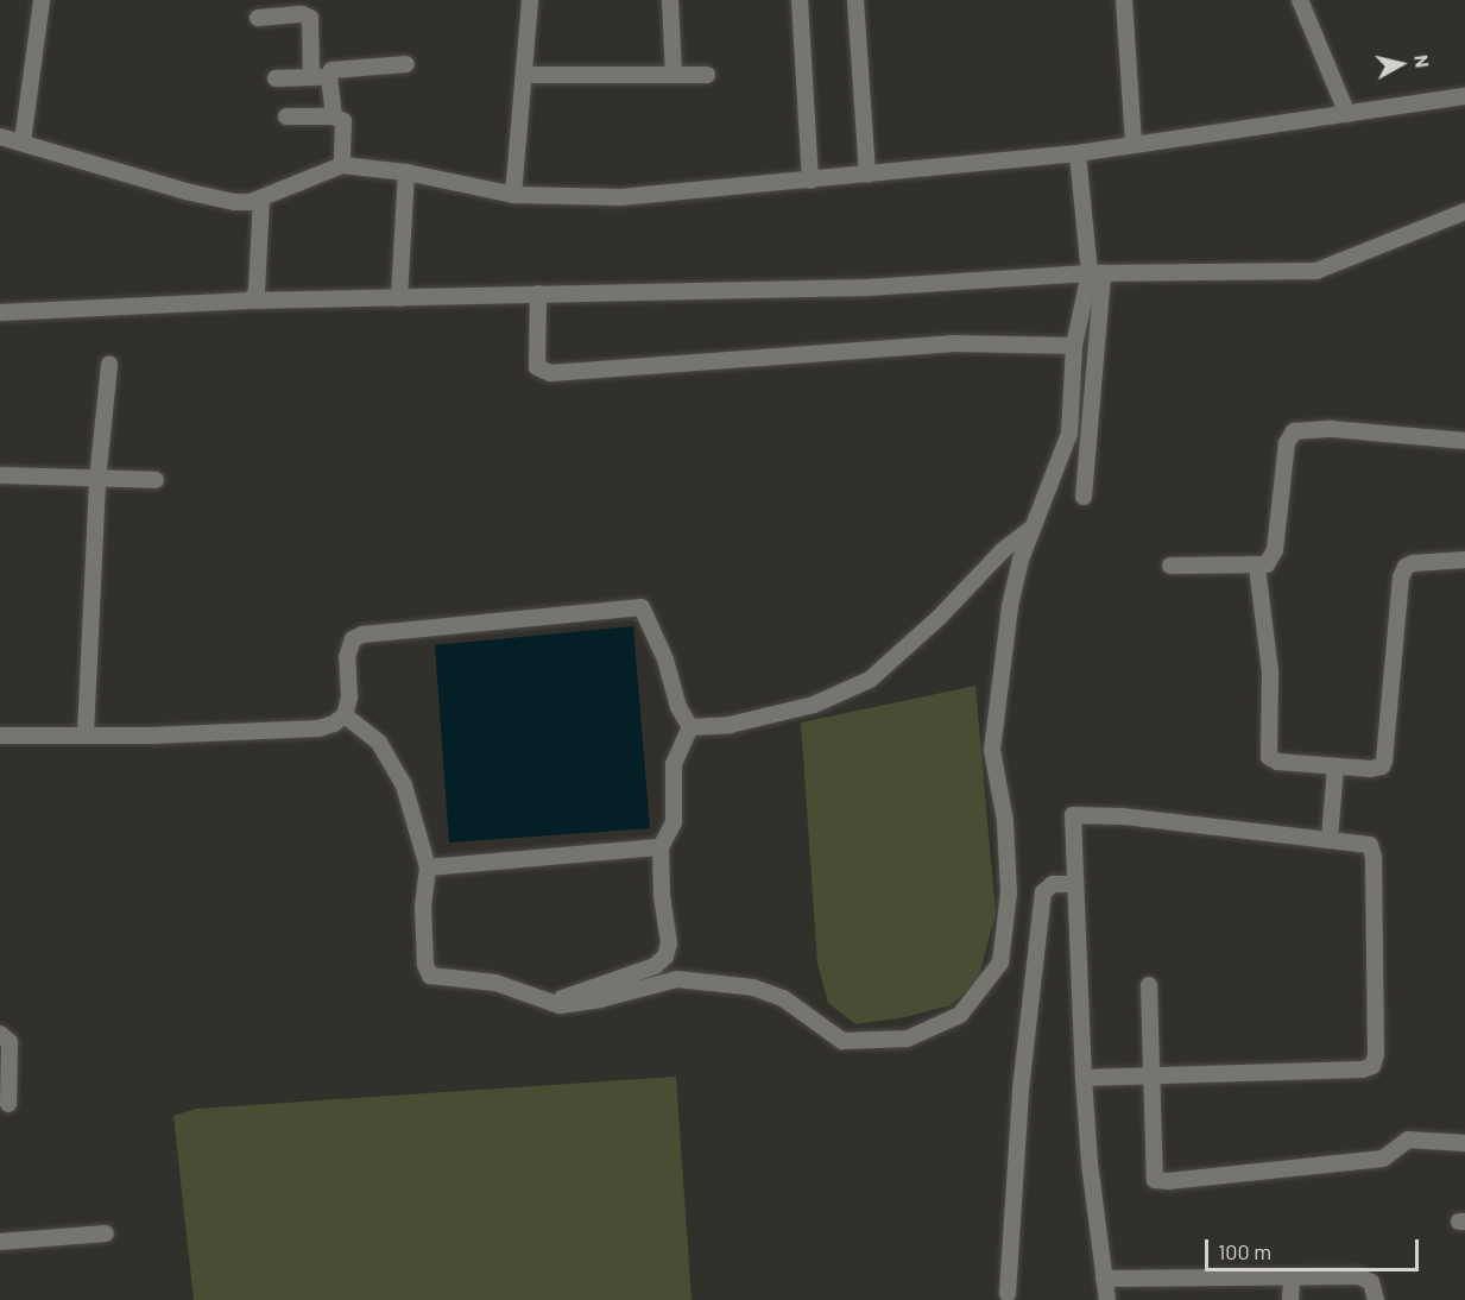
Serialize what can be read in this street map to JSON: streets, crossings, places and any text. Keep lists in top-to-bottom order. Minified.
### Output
{"scale_bar":"100 m","north":"right"}
